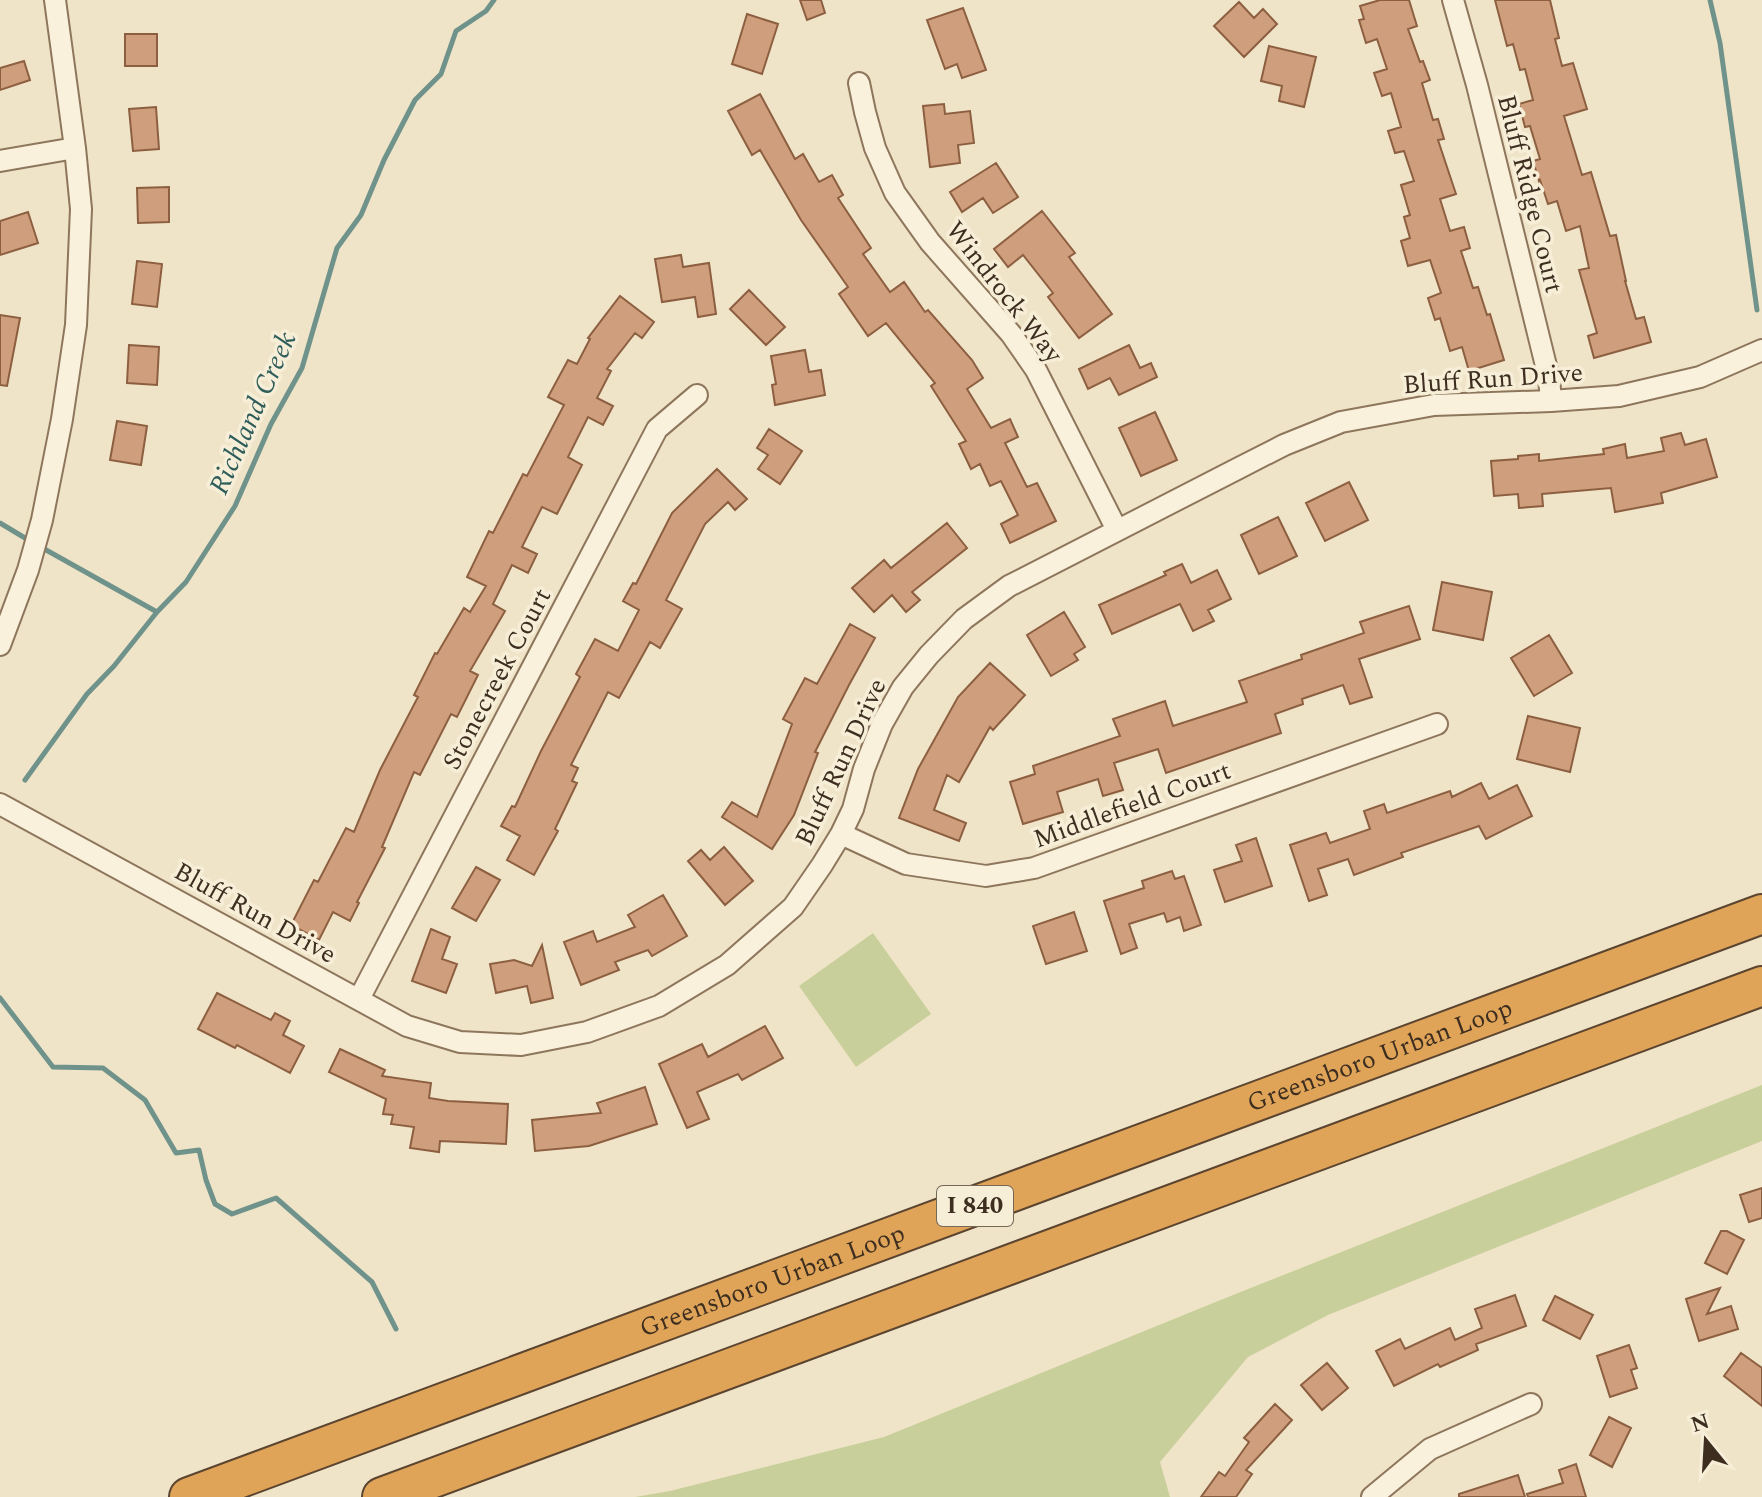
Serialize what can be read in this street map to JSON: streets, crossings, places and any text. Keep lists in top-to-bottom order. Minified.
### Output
{"streets":{"highway":["Greensboro Urban Loop","I 840"],"street":["Bluff Ridge Court","Windrock Way","Bluff Run Drive","Stonecreek Court","Middlefield Court"]},"crossings":[["Bluff Ridge Court","Bluff Run Drive"],["Windrock Way","Bluff Run Drive"],["Bluff Run Drive","Stonecreek Court"],["Bluff Run Drive","Middlefield Court"]],"water":["Richland Creek"],"north":"top"}
